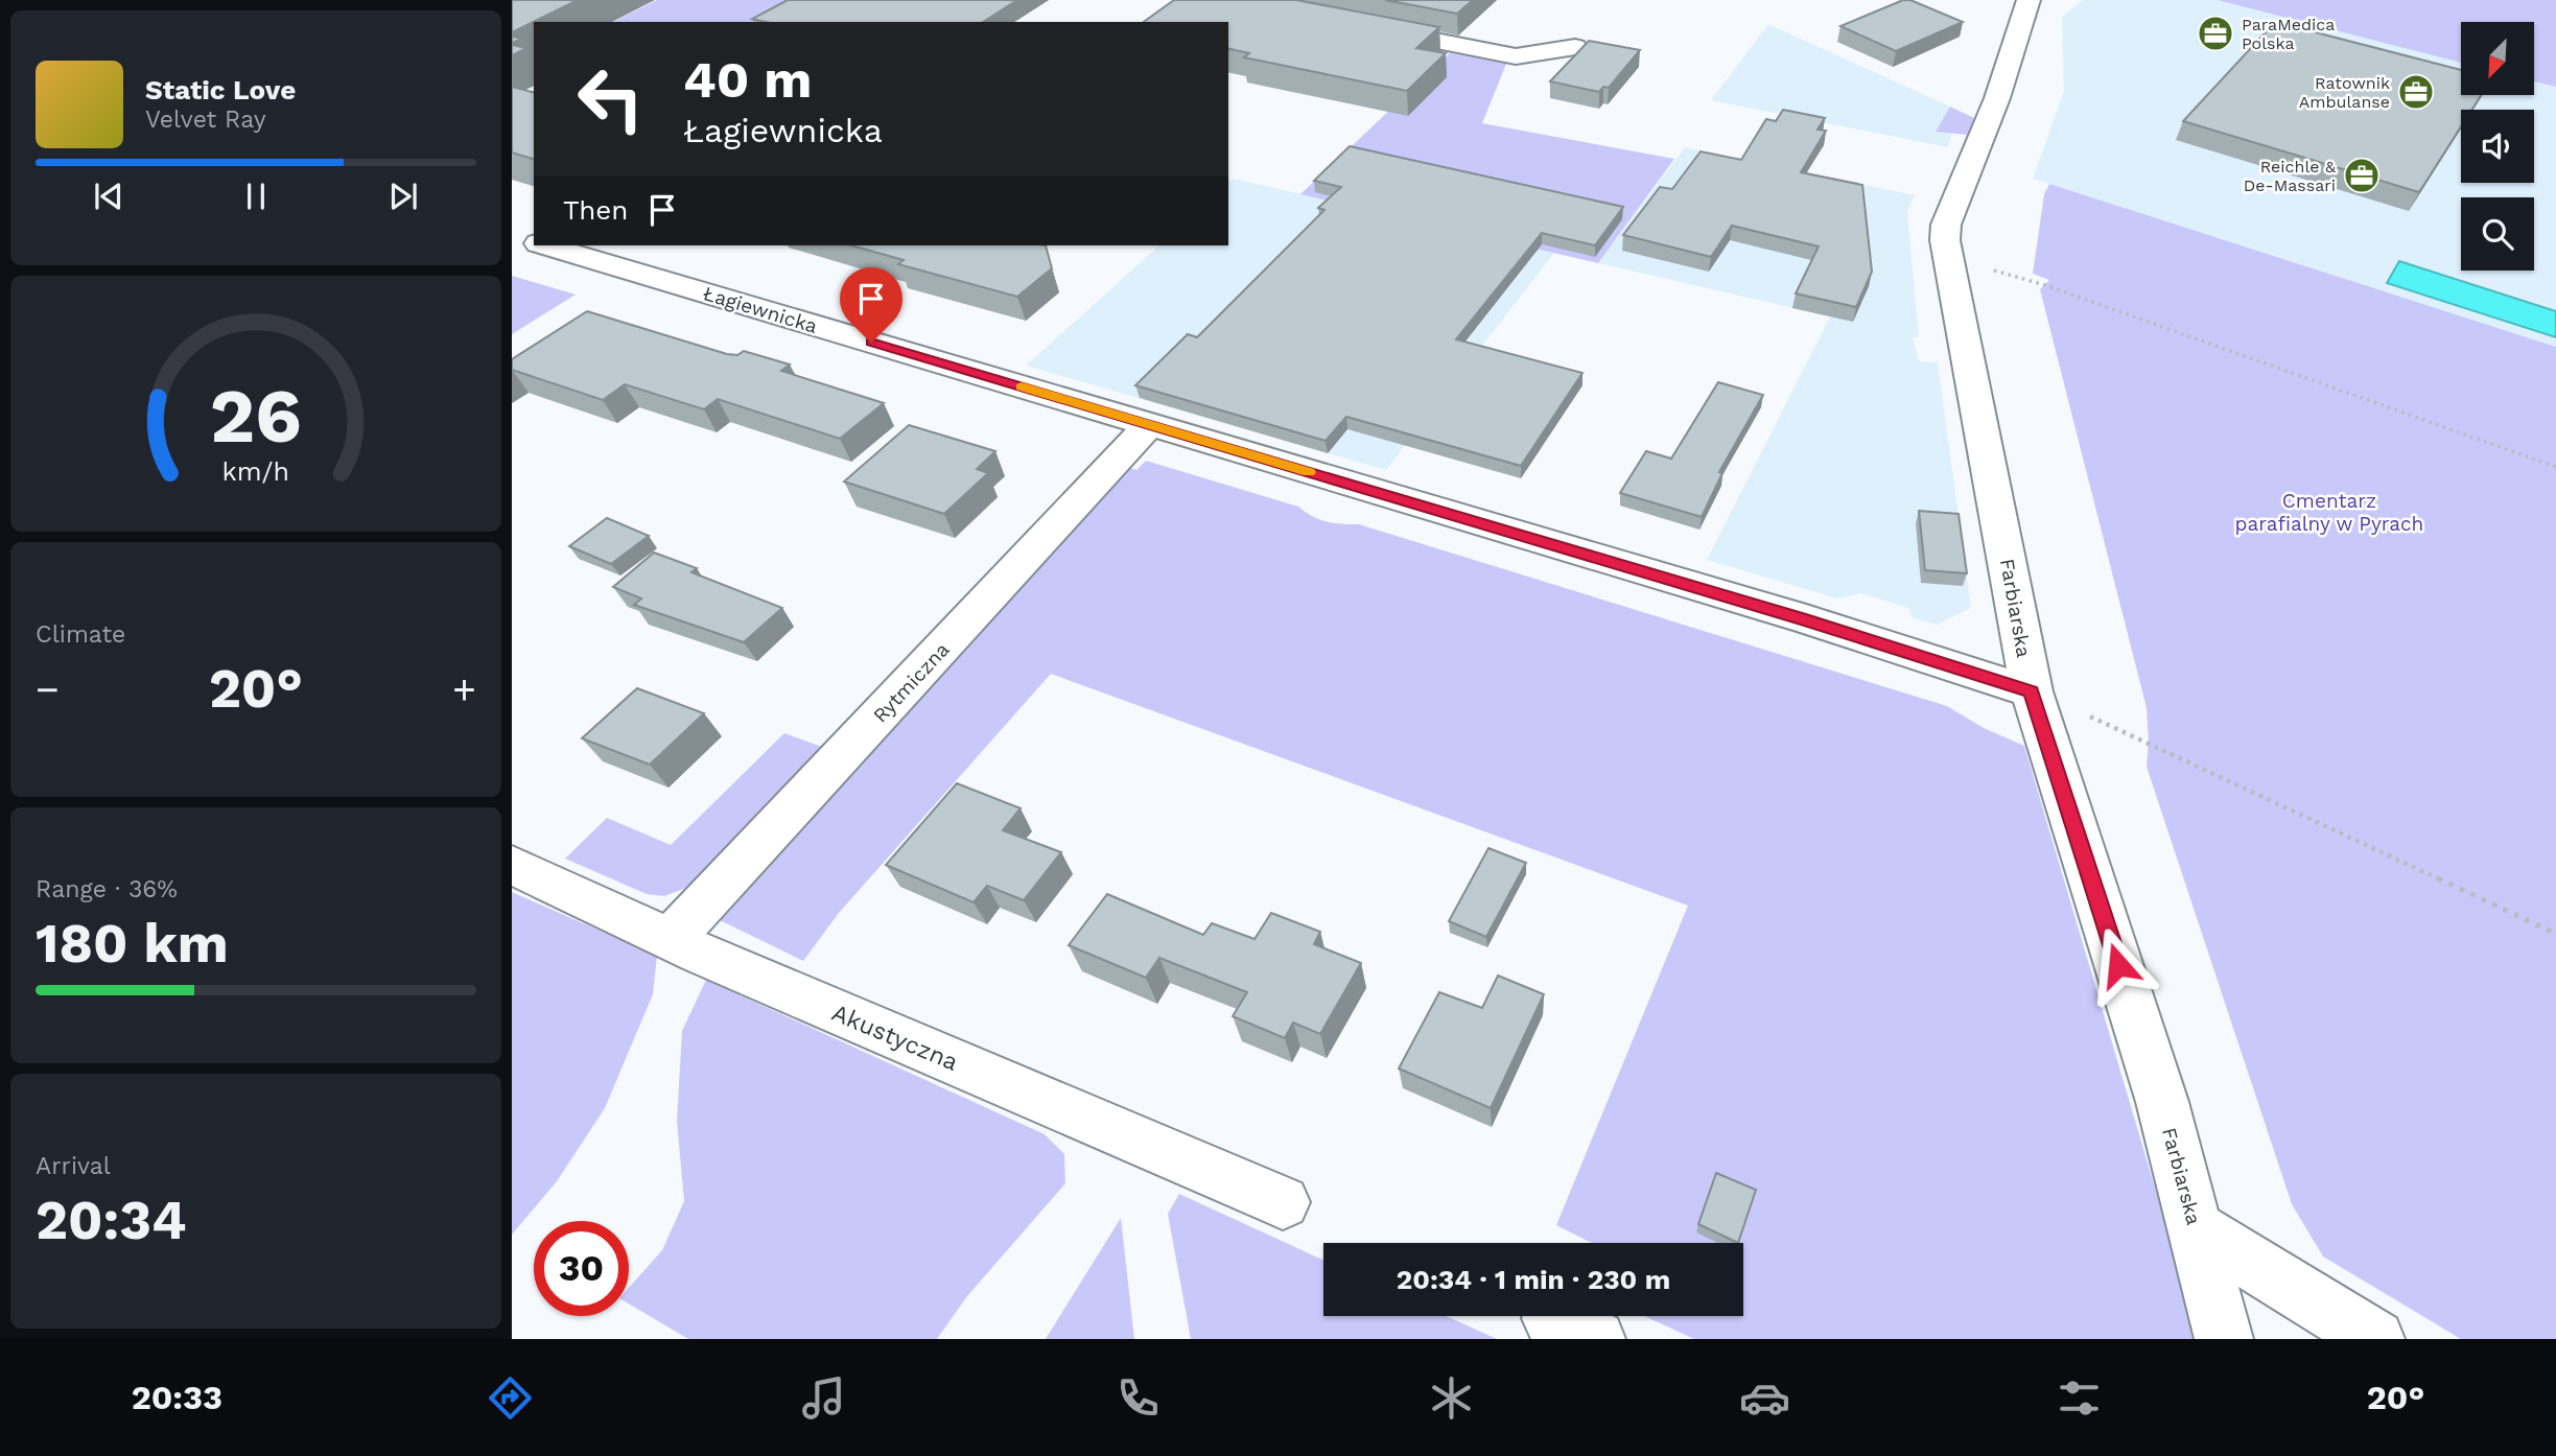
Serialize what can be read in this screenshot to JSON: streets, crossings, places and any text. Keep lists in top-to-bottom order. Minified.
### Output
{"streets":{"street":["Łagiewnicka","Farbiarska","Rytmiczna","Akustyczna"]},"crossings":[["Łagiewnicka","Farbiarska"],["Łagiewnicka","Rytmiczna"],["Rytmiczna","Akustyczna"]],"parks":["Cmentarz parafialny w Pyrach"],"places":{"office":["ParaMedica Polska","Ratownik Ambulanse","Reichle & De-Massari"]},"north":"bottom left","page":{"turn":["40 m","Łagiewnicka"],"song":["Static Love","Velvet Ray"],"then":"Then","tile":["Climate",["Range · 36%","180 km"],["Arrival","20:34"]],"heat":["−","20°","+"],"limit":"30","trip":"20:34 · 1 min · 230 m","tabs":["20:33","20°"],"gauge":["26","km/h"]}}
